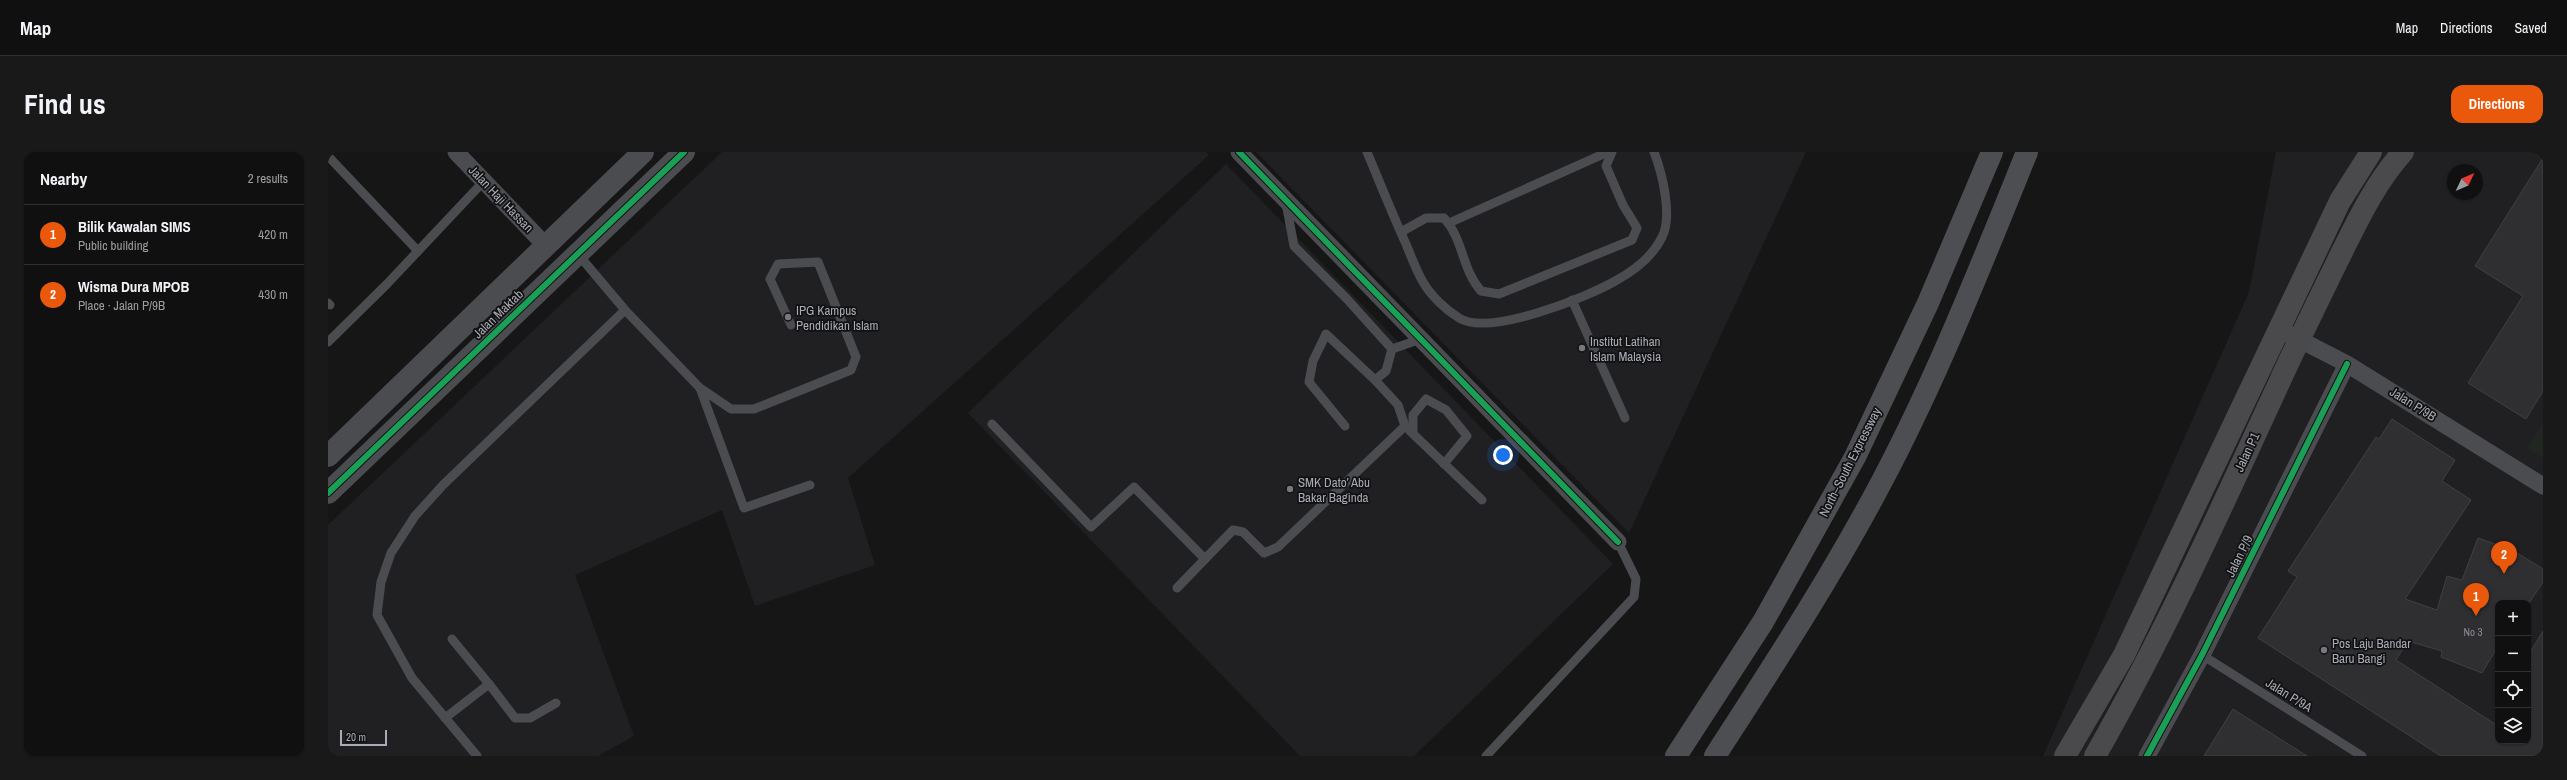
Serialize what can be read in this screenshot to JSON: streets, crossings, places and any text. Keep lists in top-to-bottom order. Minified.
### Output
{"streets":{"highway":["North–South Expressway"],"main road":["Jalan P1"],"street":["Jalan Haji Hassan","Jalan Maktab","Jalan P/9B","Jalan P/9"],"lane":["Jalan P/9A"]},"crossings":[["Jalan Haji Hassan","Jalan Maktab"],["Jalan P/9B","Jalan P1"],["Jalan P/9B","Jalan P/9"],["Jalan P/9","Jalan P/9A"]],"places":["IPG Kampus Pendidikan Islam","Institut Latihan Islam Malaysia","SMK Dato’ Abu Bakar Baginda","Pos Laju Bandar Baru Bangi"],"house_numbers":["No 3"],"scale_bar":"20 m","north":"top right","page":{"header":"Map","nav":["Map","Directions","Saved"],"title":"Find us","buttons":"Directions","heading":["Nearby","2 results"],"list":[{"mark":"1","name":"Bilik Kawalan SIMS","note":"Public building","value":"420 m"},{"mark":"2","name":"Wisma Dura MPOB","note":"Place · Jalan P/9B","value":"430 m"}],"pins":["2","1"],"map_buttons":["+","−"],"scale":"20 m"}}
